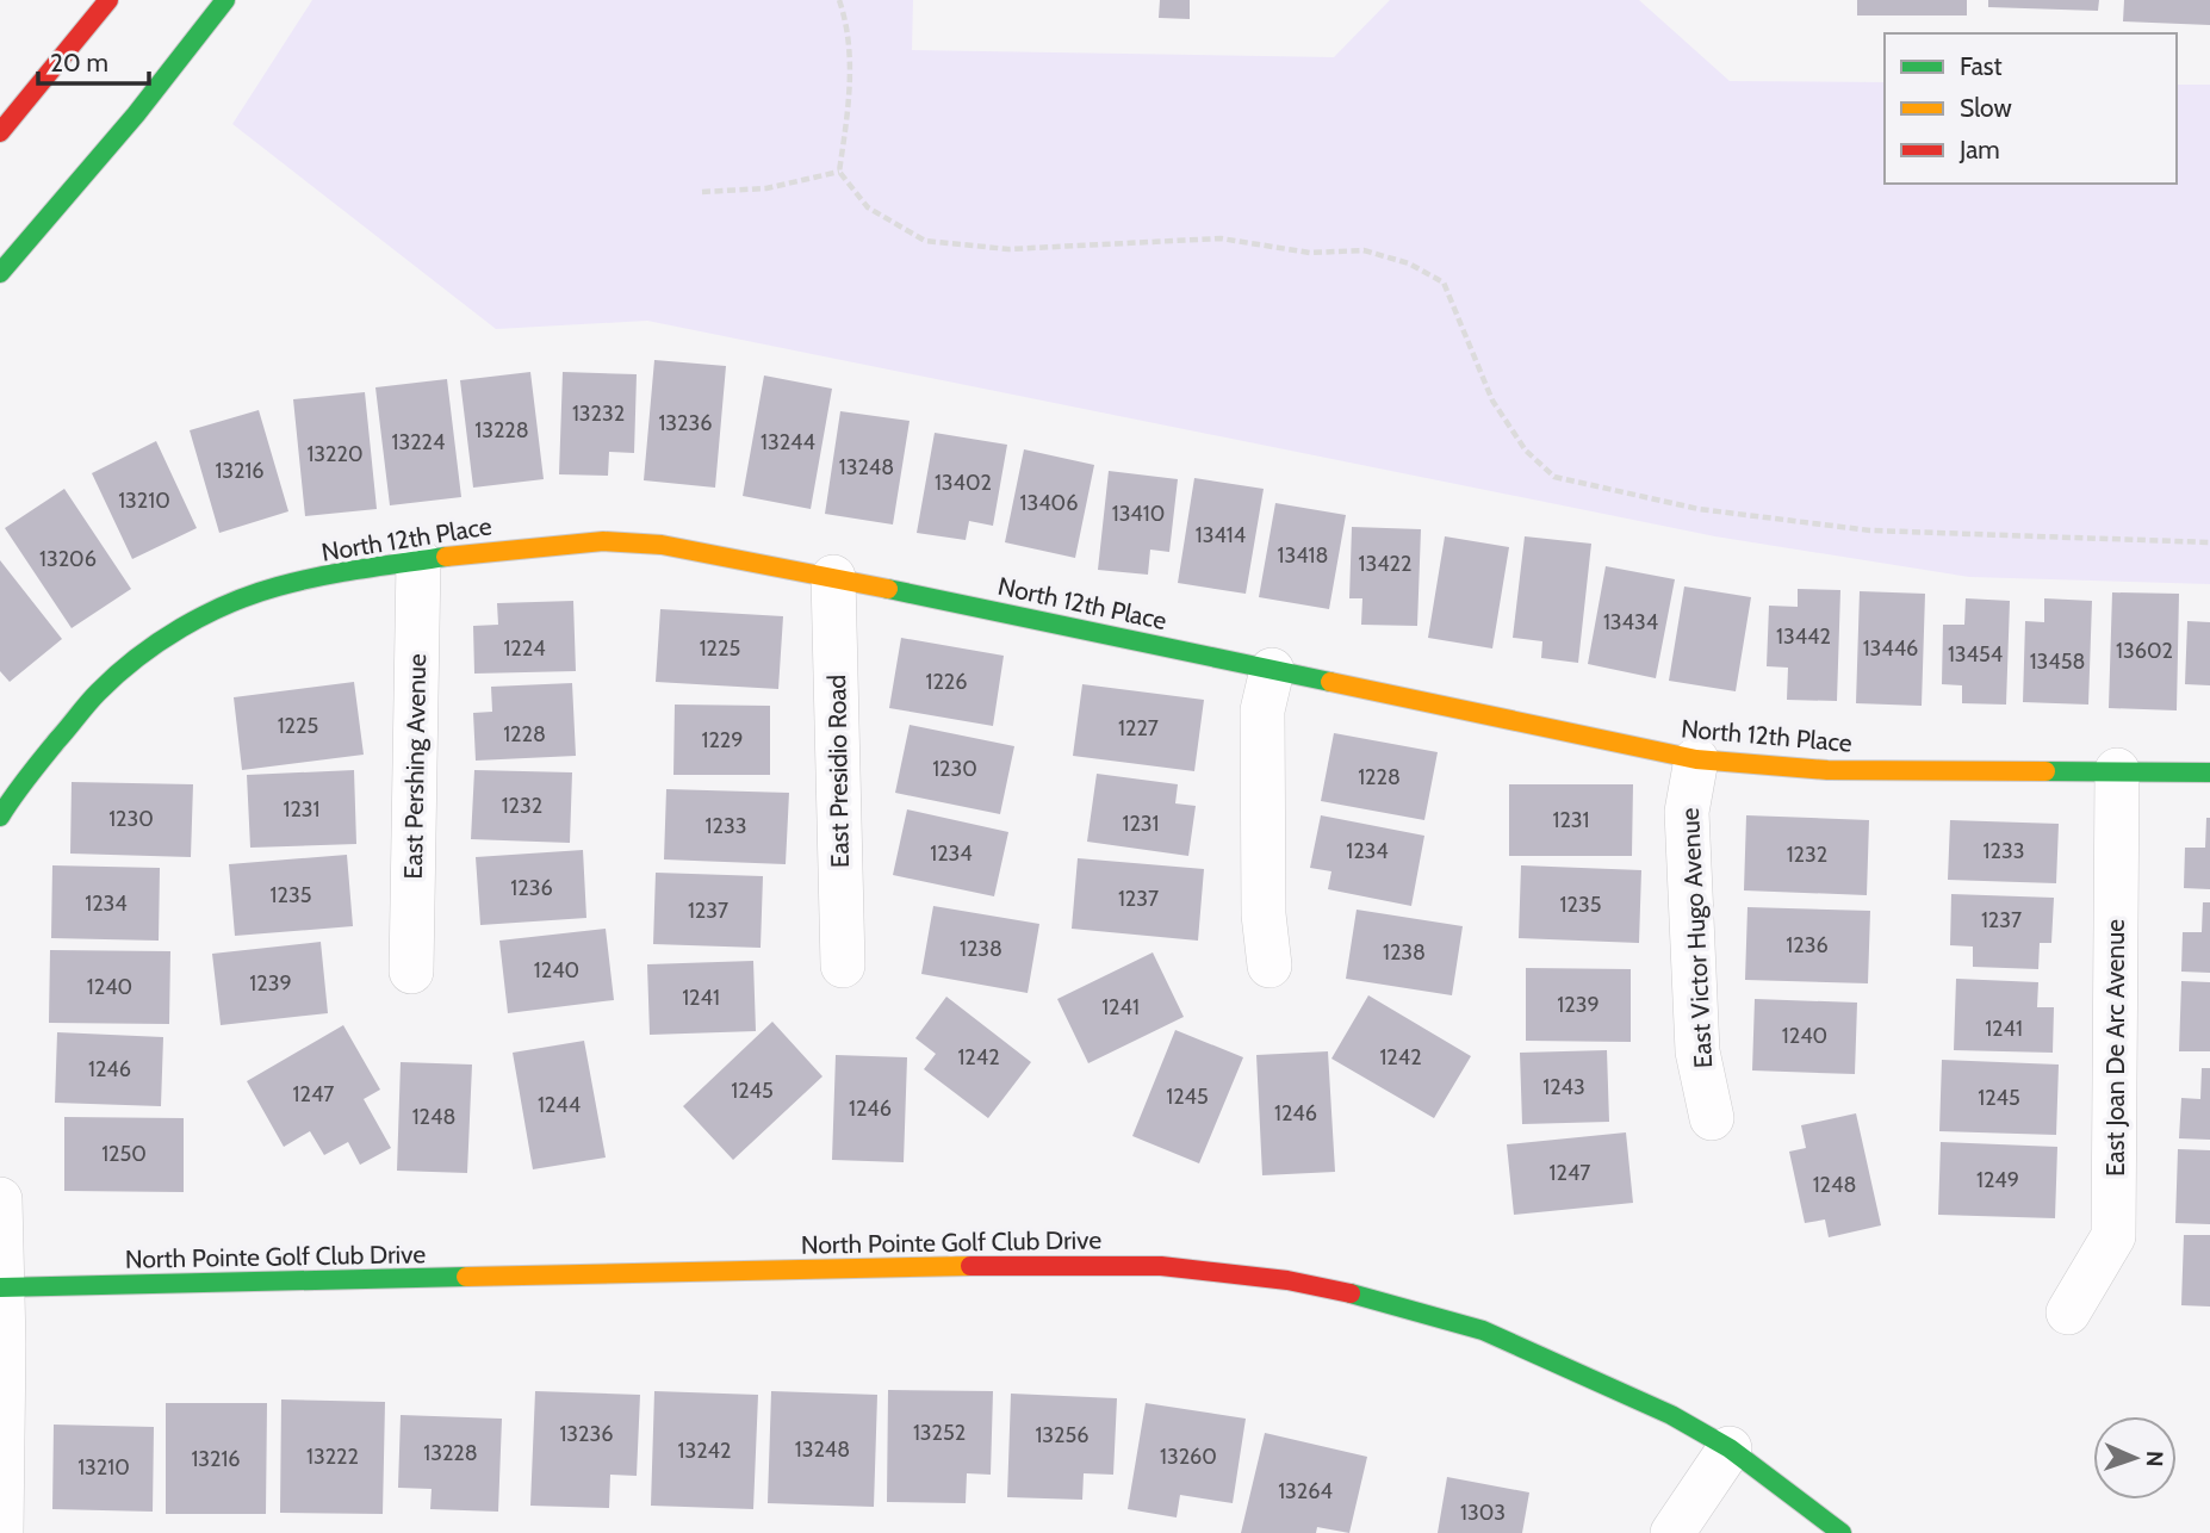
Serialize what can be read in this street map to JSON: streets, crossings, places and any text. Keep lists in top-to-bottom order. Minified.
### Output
{"streets":{"street":["North 12th Place","East Pershing Avenue","East Presidio Road","East Victor Hugo Avenue","East Joan De Arc Avenue","North Pointe Golf Club Drive"]},"crossings":[["North 12th Place","East Pershing Avenue"],["North 12th Place","East Presidio Road"],["North 12th Place","East Victor Hugo Avenue"],["North 12th Place","East Joan De Arc Avenue"]],"house_numbers":["13232","13236","13228","13224","13244","13220","13248","13216","13402","13210","13406","13410","13414","13418","13206","13422","13434","13442","1224","1225","13446","13602","13454","13458","1226","1225","1227","1228","1229","1230","1228","1232","1231","1230","1231","1231","1233","1234","1233","1234","1232","1236","1235","1237","1234","1235","1237","1237","1236","1238","1238","1240","1239","1240","1241","1239","1241","1241","1240","1242","1242","1246","1243","1245","1247","1245","1245","1244","1246","1246","1248","1250","1247","1249","1248","13252","13236","13256","13248","13242","13228","13222","13260","13216","13210","13264","1303"],"legend":["Fast","Slow","Jam"],"scale_bar":"20 m","north":"right"}
